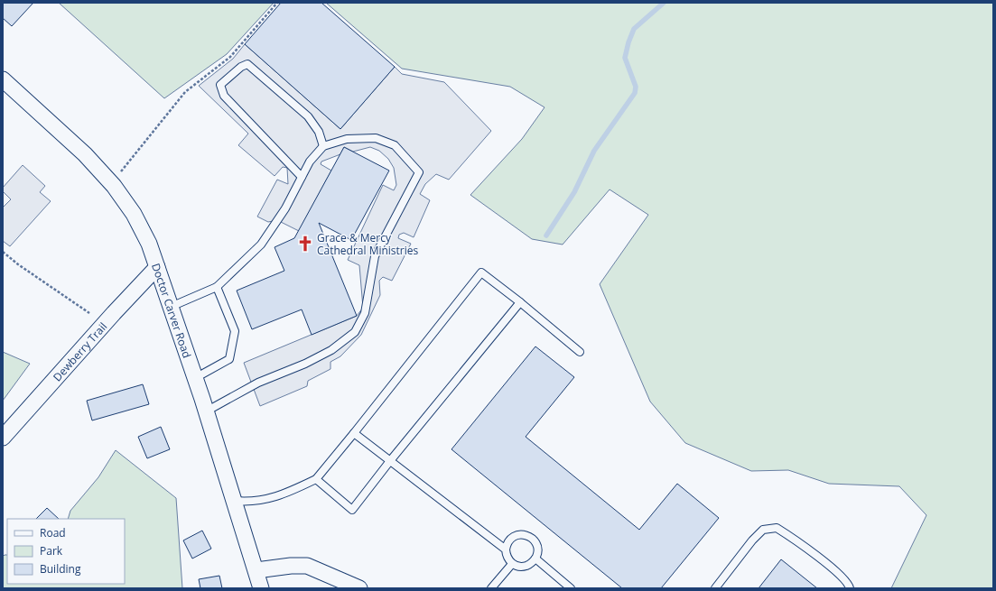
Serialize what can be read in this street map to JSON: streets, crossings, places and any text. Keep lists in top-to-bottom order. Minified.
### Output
{"streets":{"street":["Doctor Carver Road","Dewberry Trail"]},"crossings":[["Doctor Carver Road","Dewberry Trail"]],"places":{"church":["Grace & Mercy Cathedral Ministries"]},"legend":["Road","Park","Building"]}
